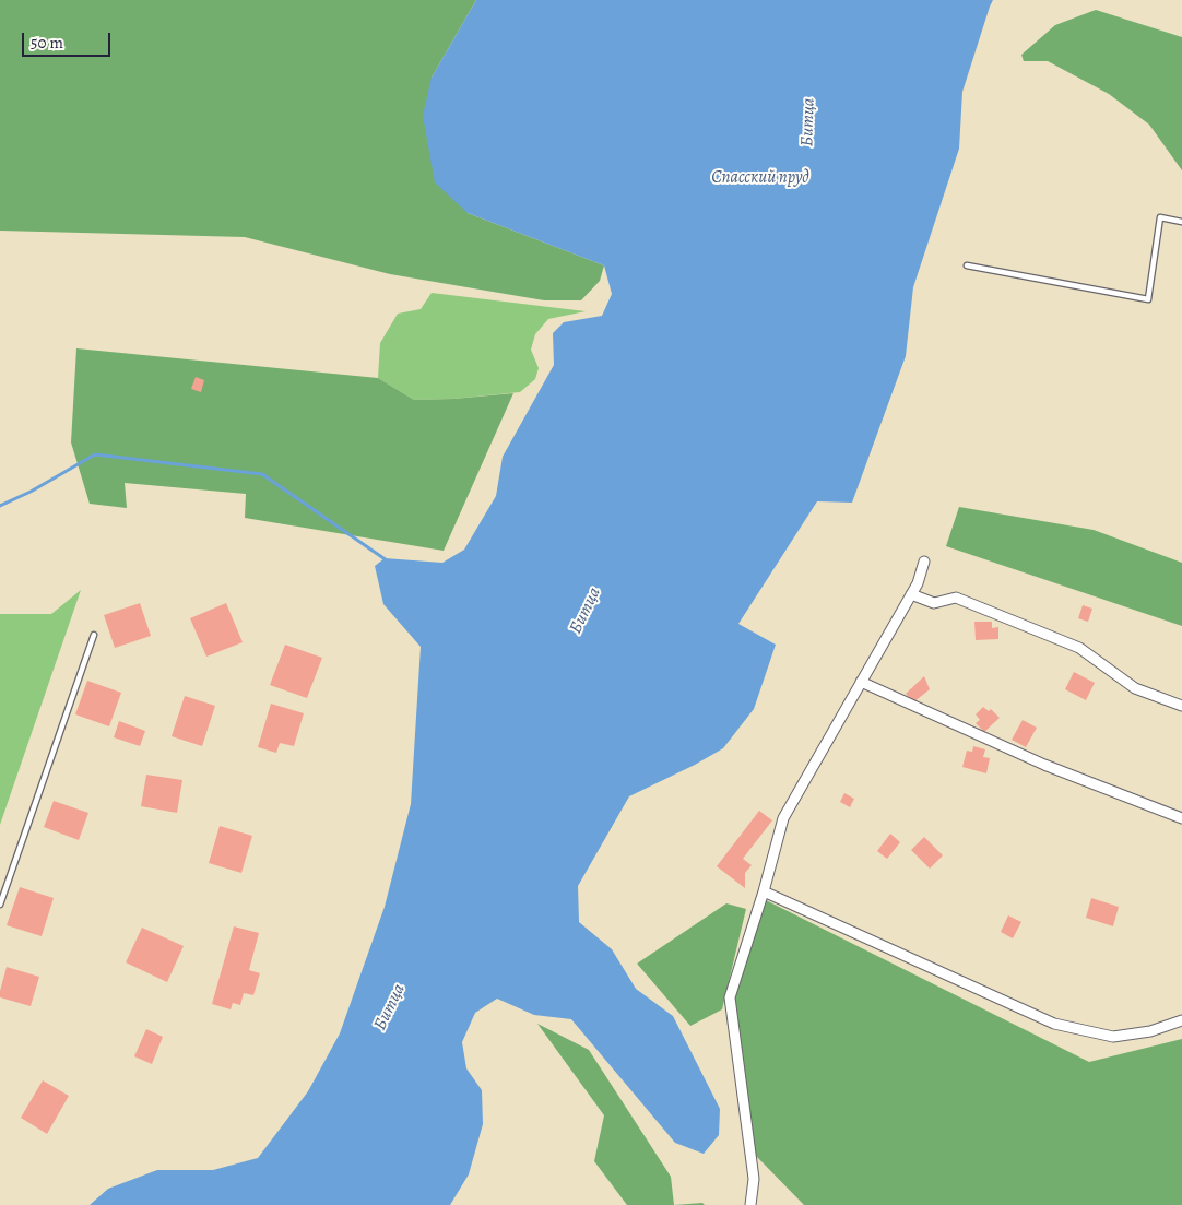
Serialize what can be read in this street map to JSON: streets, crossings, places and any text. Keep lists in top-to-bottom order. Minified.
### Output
{"water":["Битца","Спасский пруд"],"scale_bar":"50 m"}
